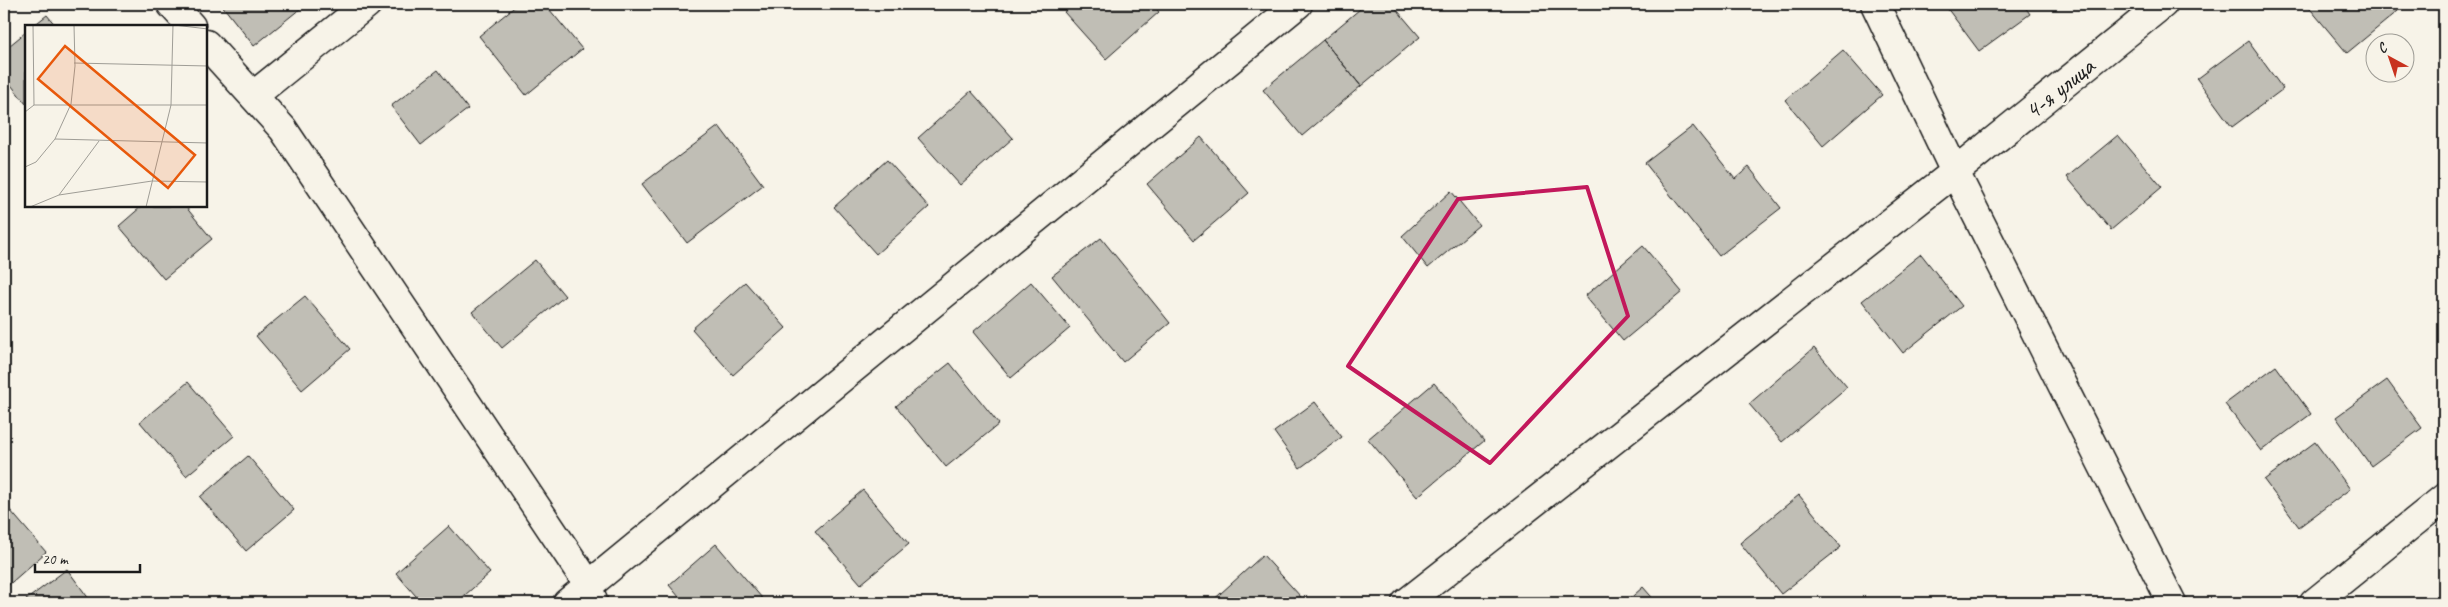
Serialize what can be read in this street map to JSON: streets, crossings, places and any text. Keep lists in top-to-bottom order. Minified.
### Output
{"streets":{"street":["4-я улица"]},"scale_bar":"20 m","north":"top left"}
